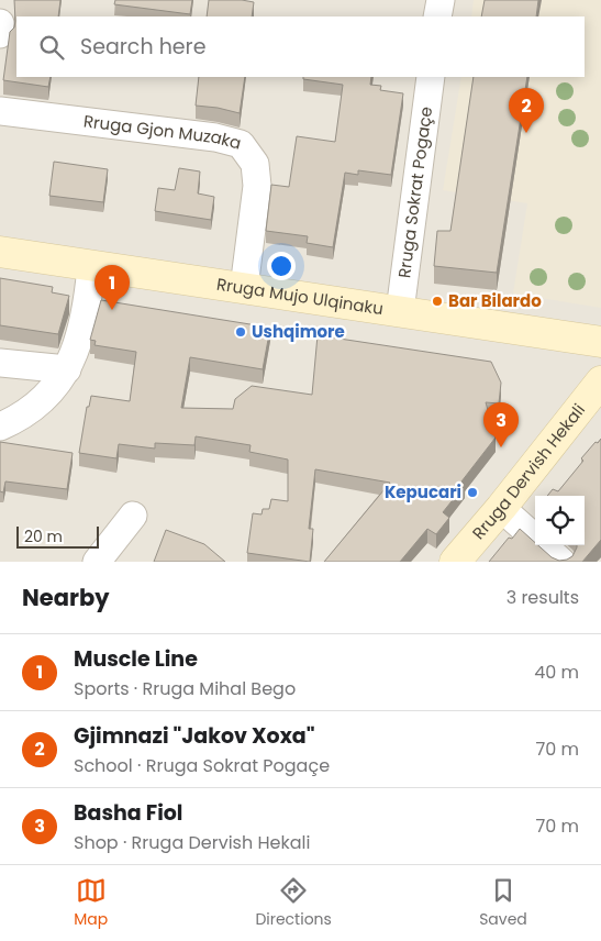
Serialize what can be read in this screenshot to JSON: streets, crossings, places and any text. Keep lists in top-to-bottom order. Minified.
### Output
{"streets":{"main road":["Rruga Mujo Ulqinaku","Rruga Dervish Hekali"],"street":["Rruga Gjon Muzaka","Rruga Sokrat Pogaçe"]},"crossings":[["Rruga Gjon Muzaka","Rruga Mujo Ulqinaku"],["Rruga Sokrat Pogaçe","Rruga Mujo Ulqinaku"]],"places":["Bar Bilardo","Ushqimore","Kepucari"],"scale_bar":"20 m","page":{"search":"Search here","pins":["2","1","3"],"scale":"20 m","heading":["Nearby","3 results"],"list":[{"mark":"1","name":"Muscle Line","note":"Sports · Rruga Mihal Bego","value":"40 m"},{"mark":"2","name":"Gjimnazi \"Jakov Xoxa\"","note":"School · Rruga Sokrat Pogaçe","value":"70 m"},{"mark":"3","name":"Basha Fiol","note":"Shop · Rruga Dervish Hekali","value":"70 m"}],"nav":["Map","Directions","Saved"]}}
